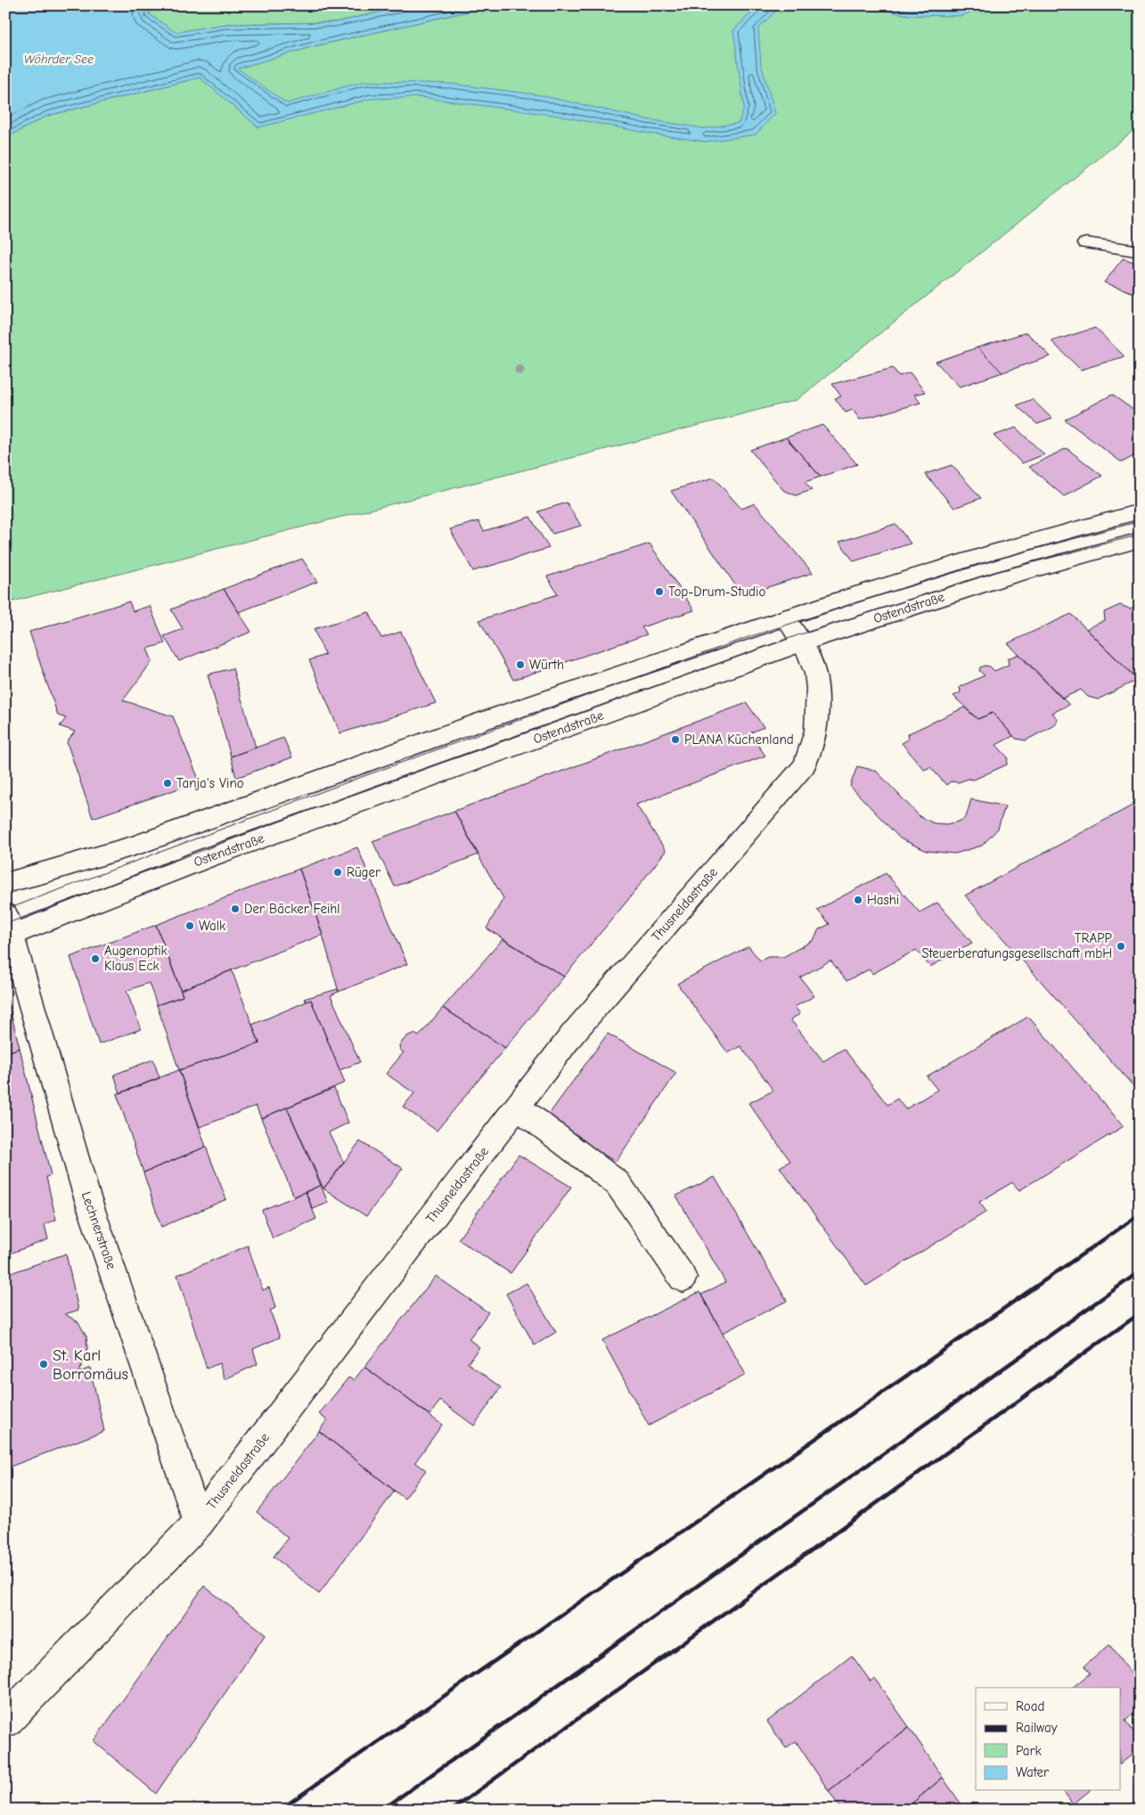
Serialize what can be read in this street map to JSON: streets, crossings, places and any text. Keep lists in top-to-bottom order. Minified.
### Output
{"streets":{"main road":["Ostendstraße","Thusneldastraße","Lechnerstraße"]},"crossings":[["Ostendstraße","Thusneldastraße"],["Ostendstraße","Lechnerstraße"],["Thusneldastraße","Lechnerstraße"]],"water":["Wöhrder See"],"places":["Top-Drum-Studio","Würth","PLANA Küchenland","Tanja's Vino","Rüger","Hashi","Der Bäcker Feihl","Walk","TRAPP Steuerberatungsgesellschaft mbH","Augenoptik Klaus Eck","St. Karl Borromäus"],"legend":["Road","Railway","Park","Water"]}
